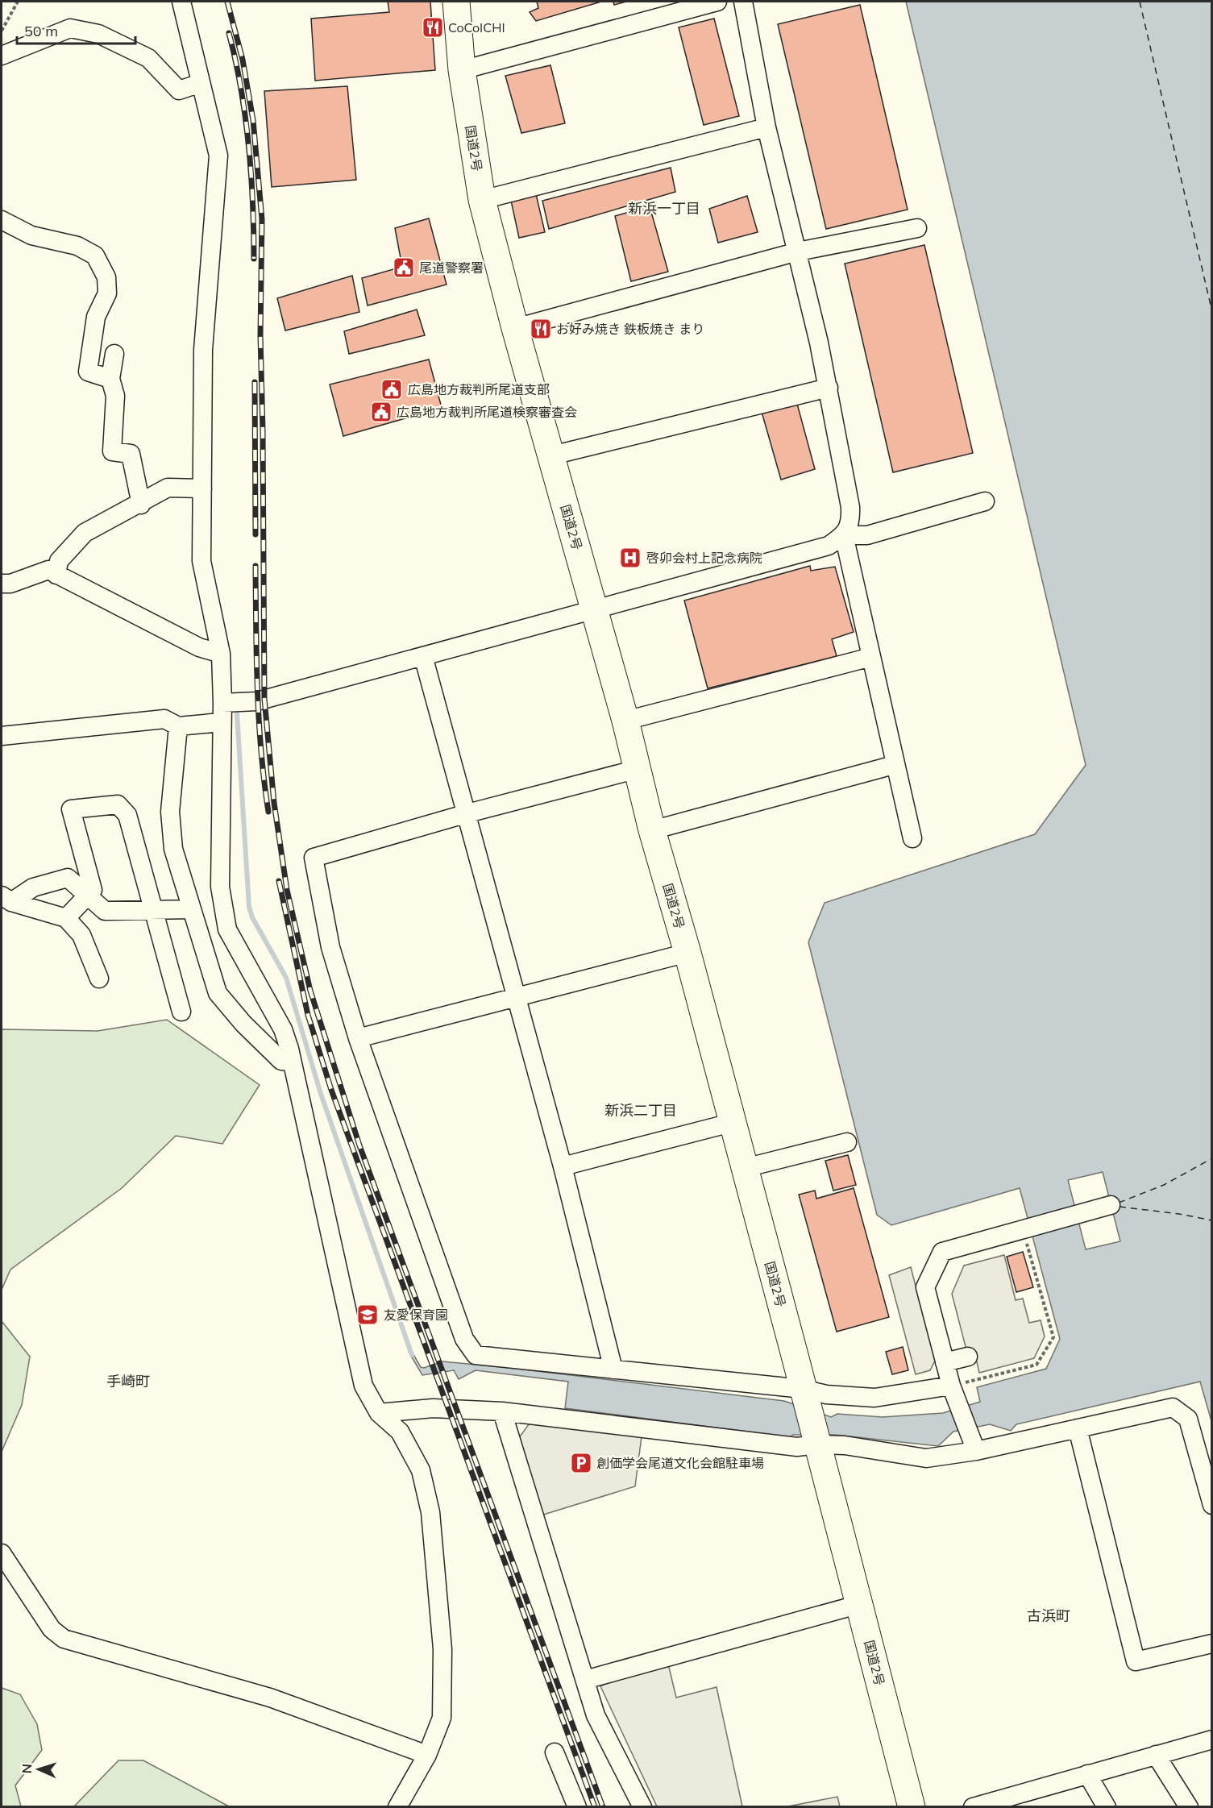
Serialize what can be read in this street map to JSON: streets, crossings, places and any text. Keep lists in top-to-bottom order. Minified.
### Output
{"streets":{"highway":["国道2号"]},"districts":["新浜一丁目","新浜二丁目","手崎町","古浜町"],"places":{"restaurant":["CoCoICHI","お好み焼き 鉄板焼き まり"],"public building":["尾道警察署","広島地方裁判所尾道支部","広島地方裁判所尾道検察審査会"],"hospital":["啓卯会村上記念病院"],"school or university":["友愛保育園"],"parking":["創価学会尾道文化会館駐車場"]},"scale_bar":"50 m","north":"left"}
